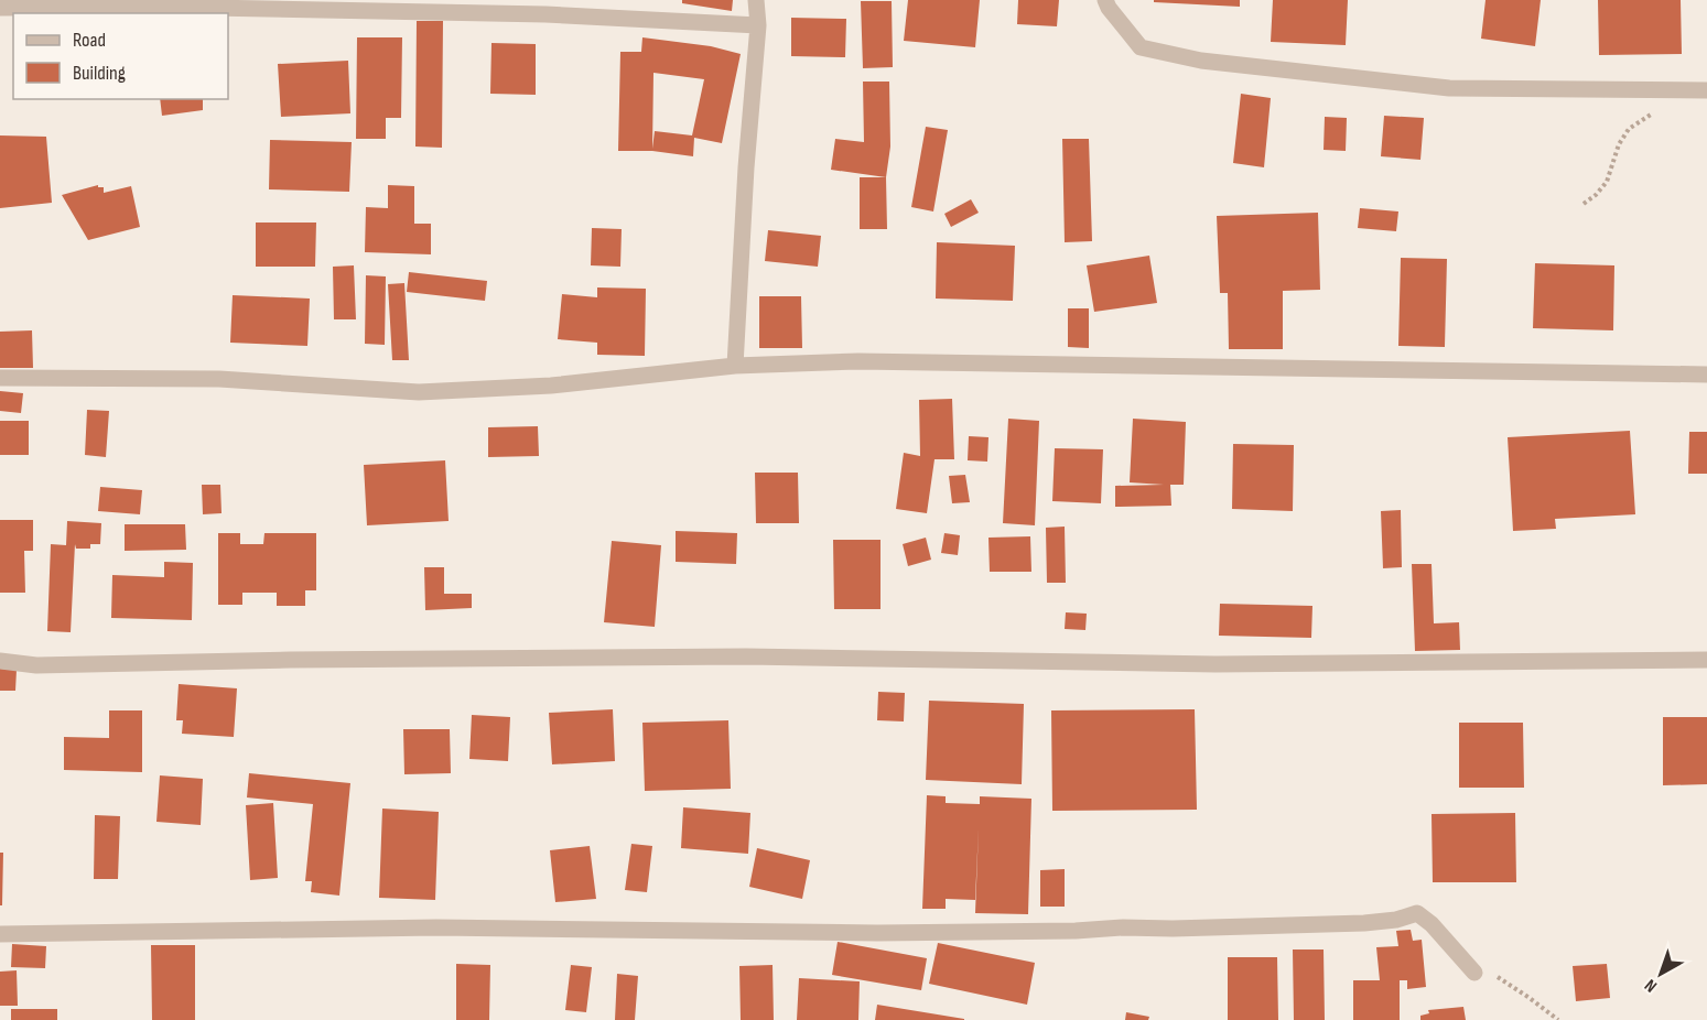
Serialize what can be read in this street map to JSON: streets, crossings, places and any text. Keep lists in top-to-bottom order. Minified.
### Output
{"legend":["Road","Building"],"north":"bottom left"}
